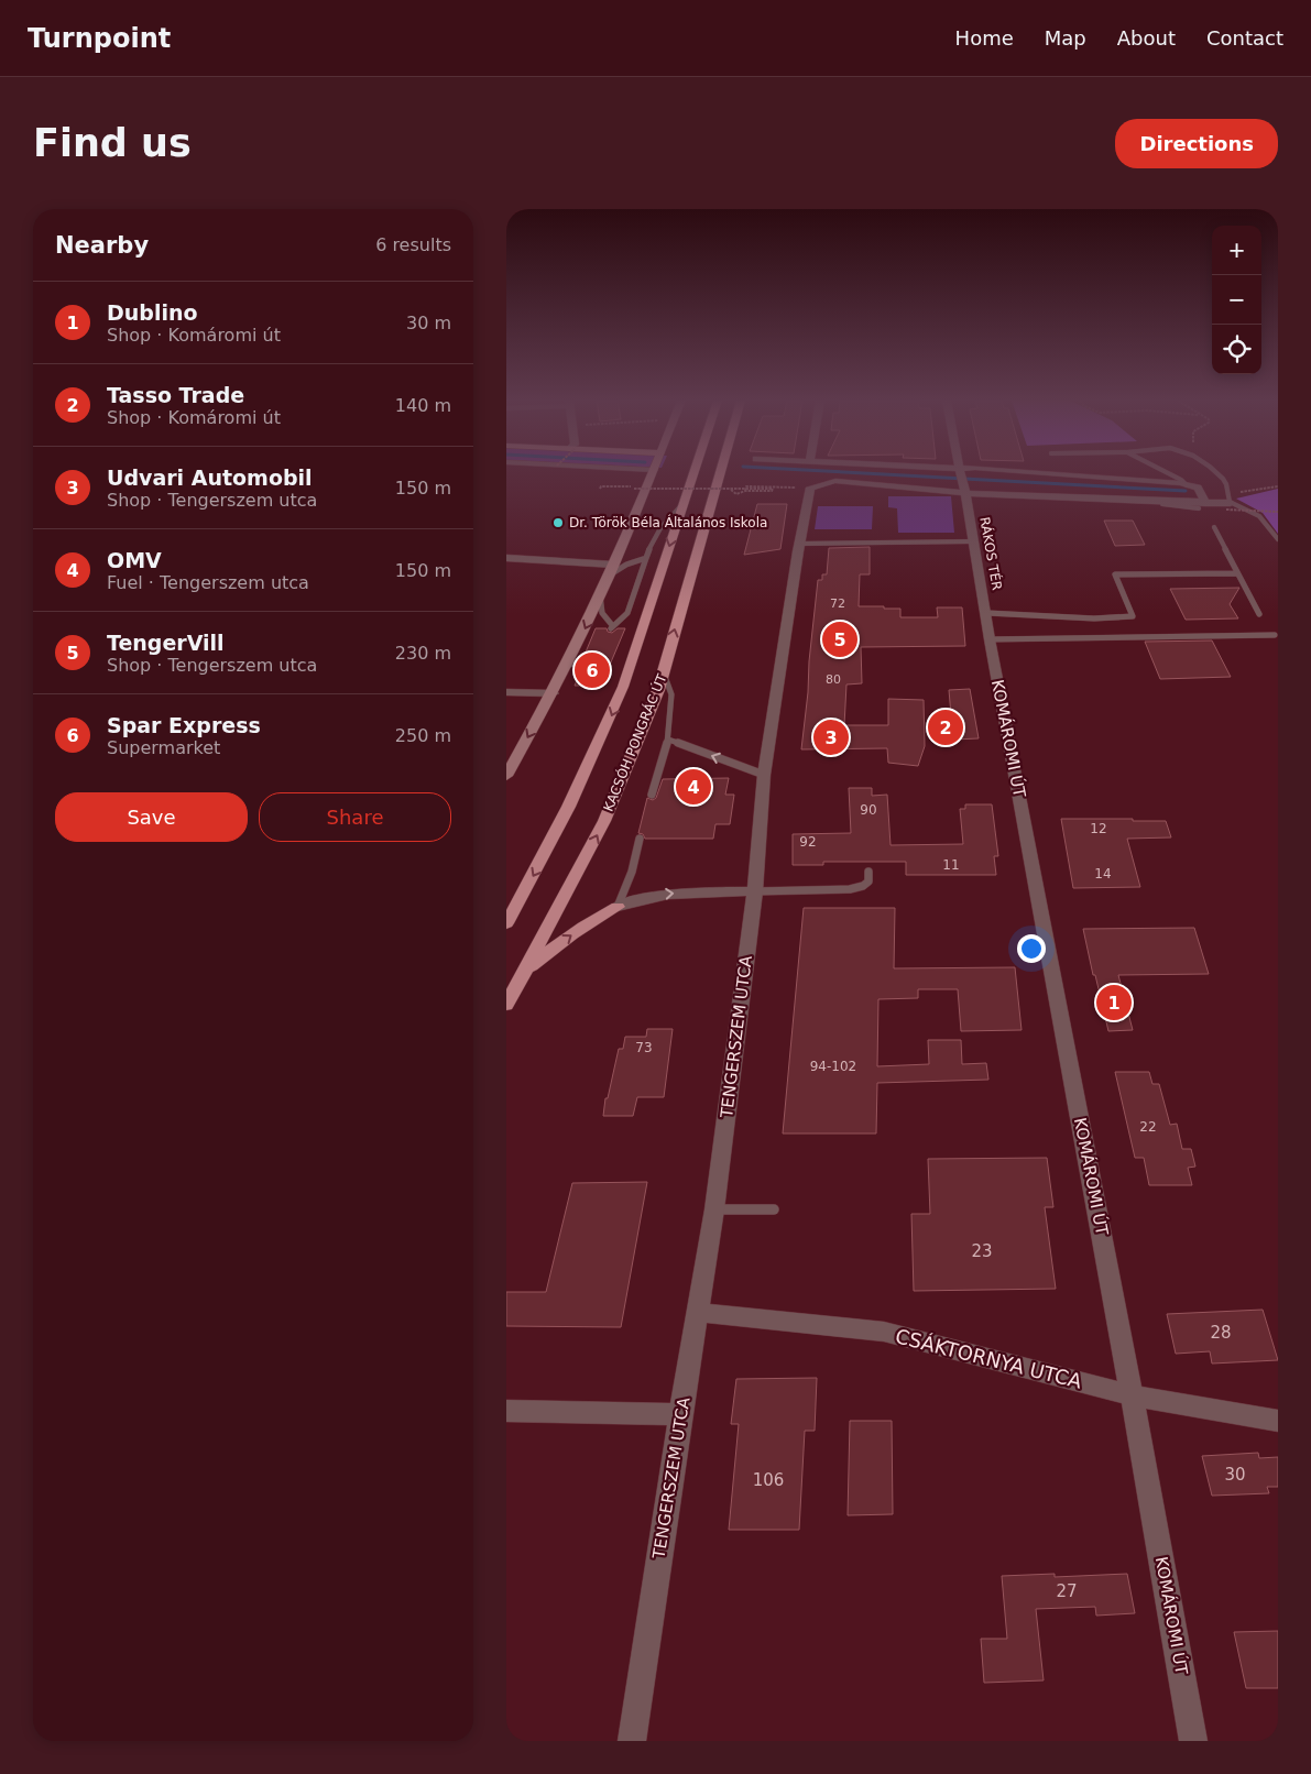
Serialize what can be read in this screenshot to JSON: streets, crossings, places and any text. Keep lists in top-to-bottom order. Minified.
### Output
{"streets":{"main road":["KACSÓH PONGRÁC ÚT"],"street":["RÁKOS TÉR","KOMÁROMI ÚT","TENGERSZEM UTCA","CSÁKTORNYA UTCA"]},"crossings":[["RÁKOS TÉR","KOMÁROMI ÚT"],["KOMÁROMI ÚT","CSÁKTORNYA UTCA"],["TENGERSZEM UTCA","CSÁKTORNYA UTCA"]],"places":["Dr. Török Béla Általános Iskola"],"house_numbers":["72","80","90","12","92","11","14","73","94-102","22","23","28","30","106","27"],"page":{"header":"Turnpoint","nav":["Home","Map","About","Contact"],"buttons":["Directions",["Save","Share"]],"title":"Find us","heading":["Nearby","6 results"],"map_buttons":["+","−"],"list":[{"mark":"1","name":"Dublino","note":"Shop · Komáromi út","value":"30 m"},{"mark":"2","name":"Tasso Trade","note":"Shop · Komáromi út","value":"140 m"},{"mark":"3","name":"Udvari Automobil","note":"Shop · Tengerszem utca","value":"150 m"},{"mark":"4","name":"OMV","note":"Fuel · Tengerszem utca","value":"150 m"},{"mark":"5","name":"TengerVill","note":"Shop · Tengerszem utca","value":"230 m"},{"mark":"6","name":"Spar Express","note":"Supermarket","value":"250 m"}],"pins":["5","6","2","3","4","1"]}}
